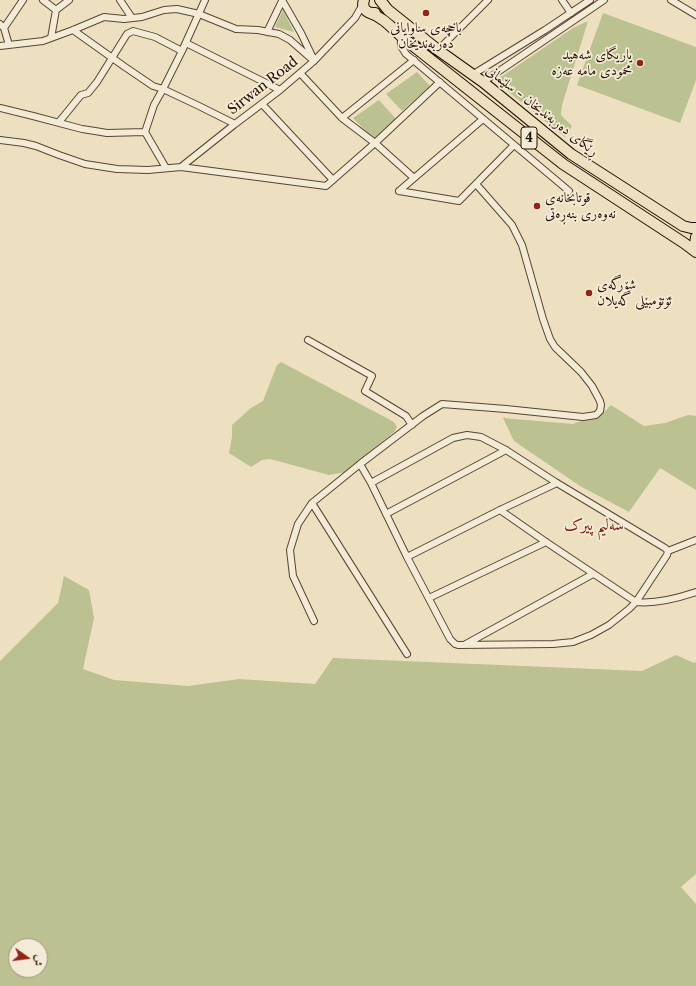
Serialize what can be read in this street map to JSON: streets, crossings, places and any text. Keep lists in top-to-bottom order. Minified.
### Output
{"streets":{"highway":["ڕێگای دەربەندیخان - سلێمانی","4"],"street":["Sirwan Road"]},"crossings":[["Sirwan Road","ڕێگای دەربەندیخان - سلێمانی"],["Sirwan Road","4"],["ڕێگای دەربەندیخان - سلێمانی","4"]],"districts":["سەلیم پیرک"],"places":["باخچەی ساوایانی دەربەندیخان","یاریگاى شه‌هید محمودى مامه‌ عه‌زه","قوتابخانەی نەوەری بنەڕەتی","شۆرگه‌ى ئۆتۆمبێلى گه‌یلان"],"north":"right"}
